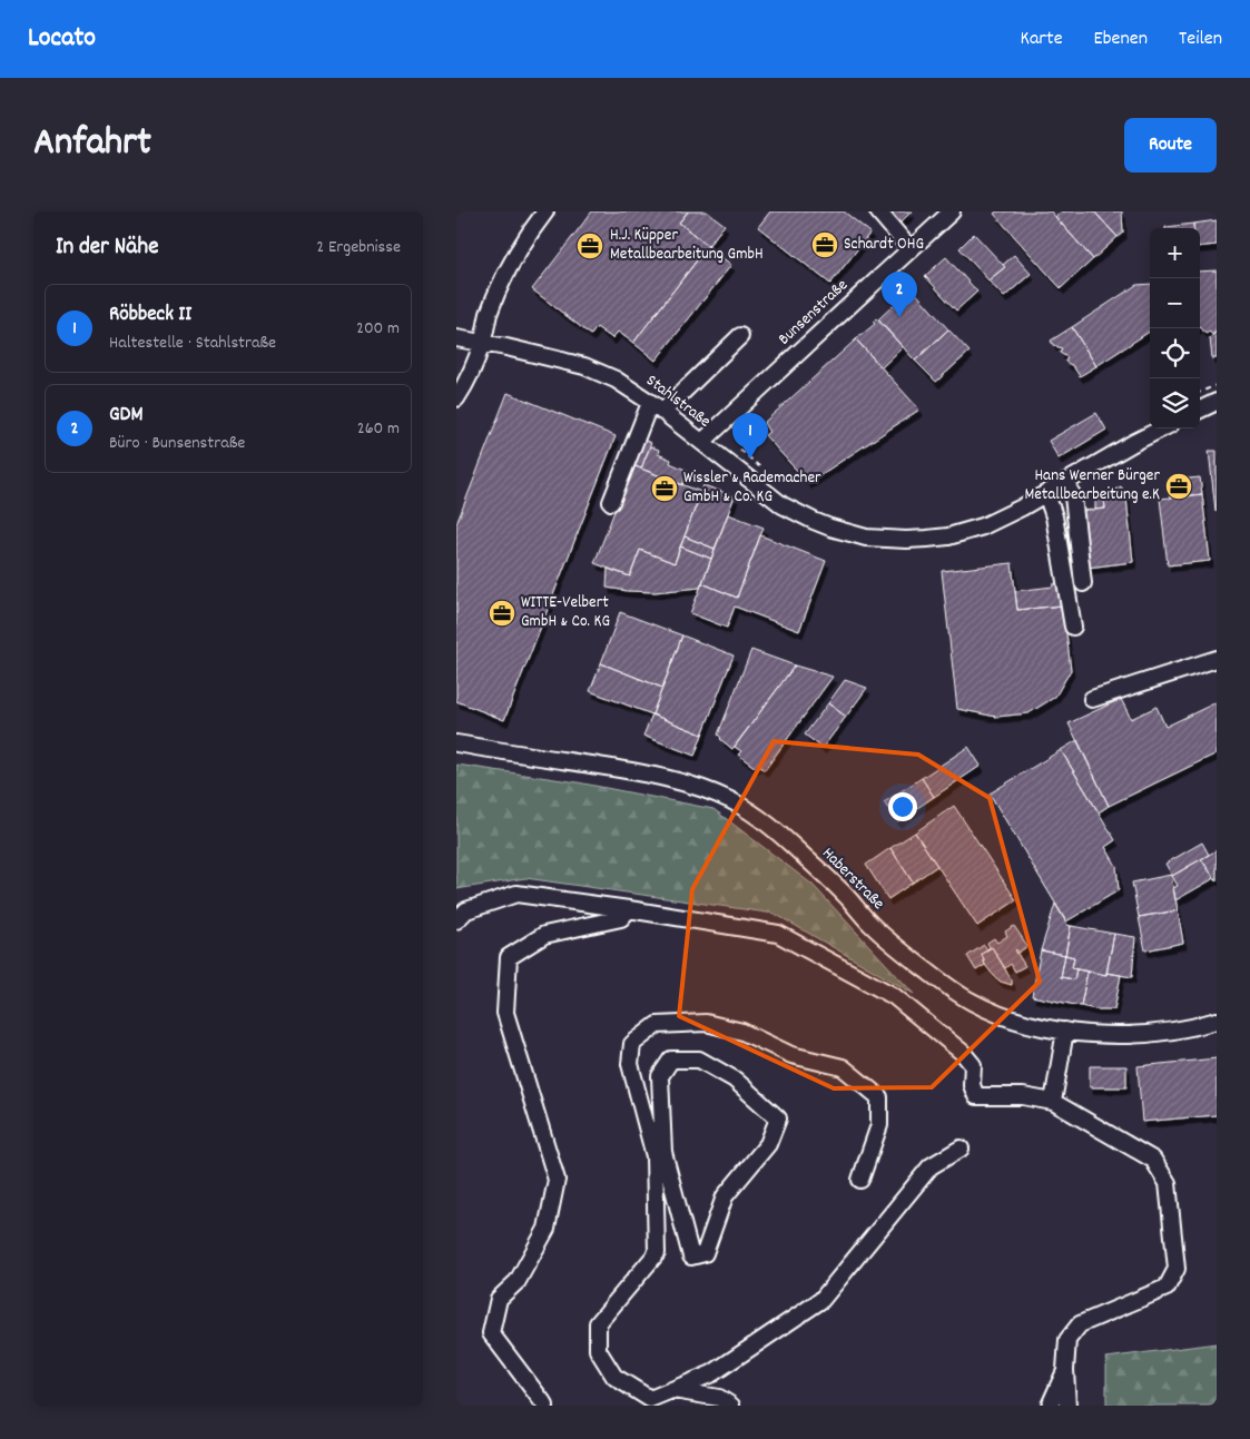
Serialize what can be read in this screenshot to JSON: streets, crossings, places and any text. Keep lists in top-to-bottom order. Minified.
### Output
{"streets":{"street":["Bunsenstraße","Stahlstraße","Haberstraße"]},"crossings":[["Bunsenstraße","Stahlstraße"]],"places":{"office":["Schardt OHG","H.J. Küpper Metallbearbeitung GmbH","Hans Werner Bürger Metallbearbeitung e.K","Wissler & Rademacher GmbH & Co. KG","WITTE-Velbert GmbH & Co. KG"]},"page":{"header":"Locato","nav":["Karte","Ebenen","Teilen"],"title":"Anfahrt","buttons":"Route","heading":["In der Nähe","2 Ergebnisse"],"map_buttons":["+","−"],"pins":["2","1"],"list":[{"mark":"1","name":"Röbbeck II","note":"Haltestelle · Stahlstraße","value":"200 m"},{"mark":"2","name":"GDM","note":"Büro · Bunsenstraße","value":"260 m"}]}}
